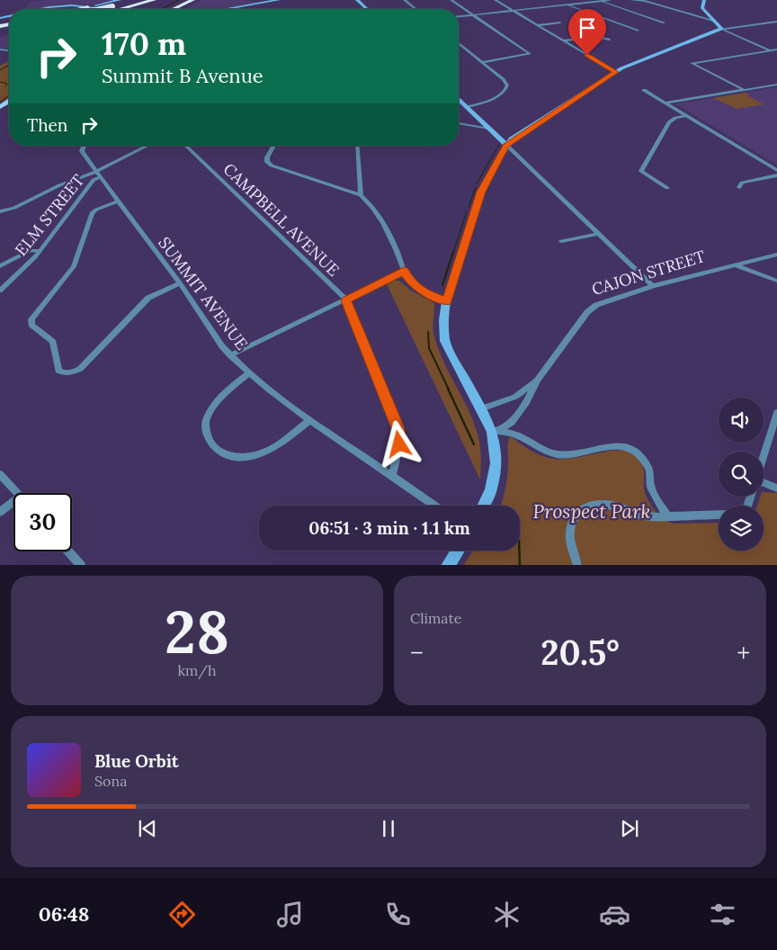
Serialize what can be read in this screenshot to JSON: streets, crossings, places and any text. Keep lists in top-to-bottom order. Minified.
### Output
{"streets":{"street":["ELM STREET","CAMPBELL AVENUE","CAJON STREET","SUMMIT AVENUE"]},"crossings":[["ELM STREET","SUMMIT AVENUE"],["CAMPBELL AVENUE","SUMMIT AVENUE"]],"parks":["Prospect Park"],"page":{"turn":["170 m","Summit B Avenue"],"then":"Then","limit":"30","trip":"06:51 · 3 min · 1.1 km","tile":[["28","km/h"],"Climate"],"heat":["−","20.5°","+"],"song":["Blue Orbit","Sona"],"tabs":"06:48"}}
